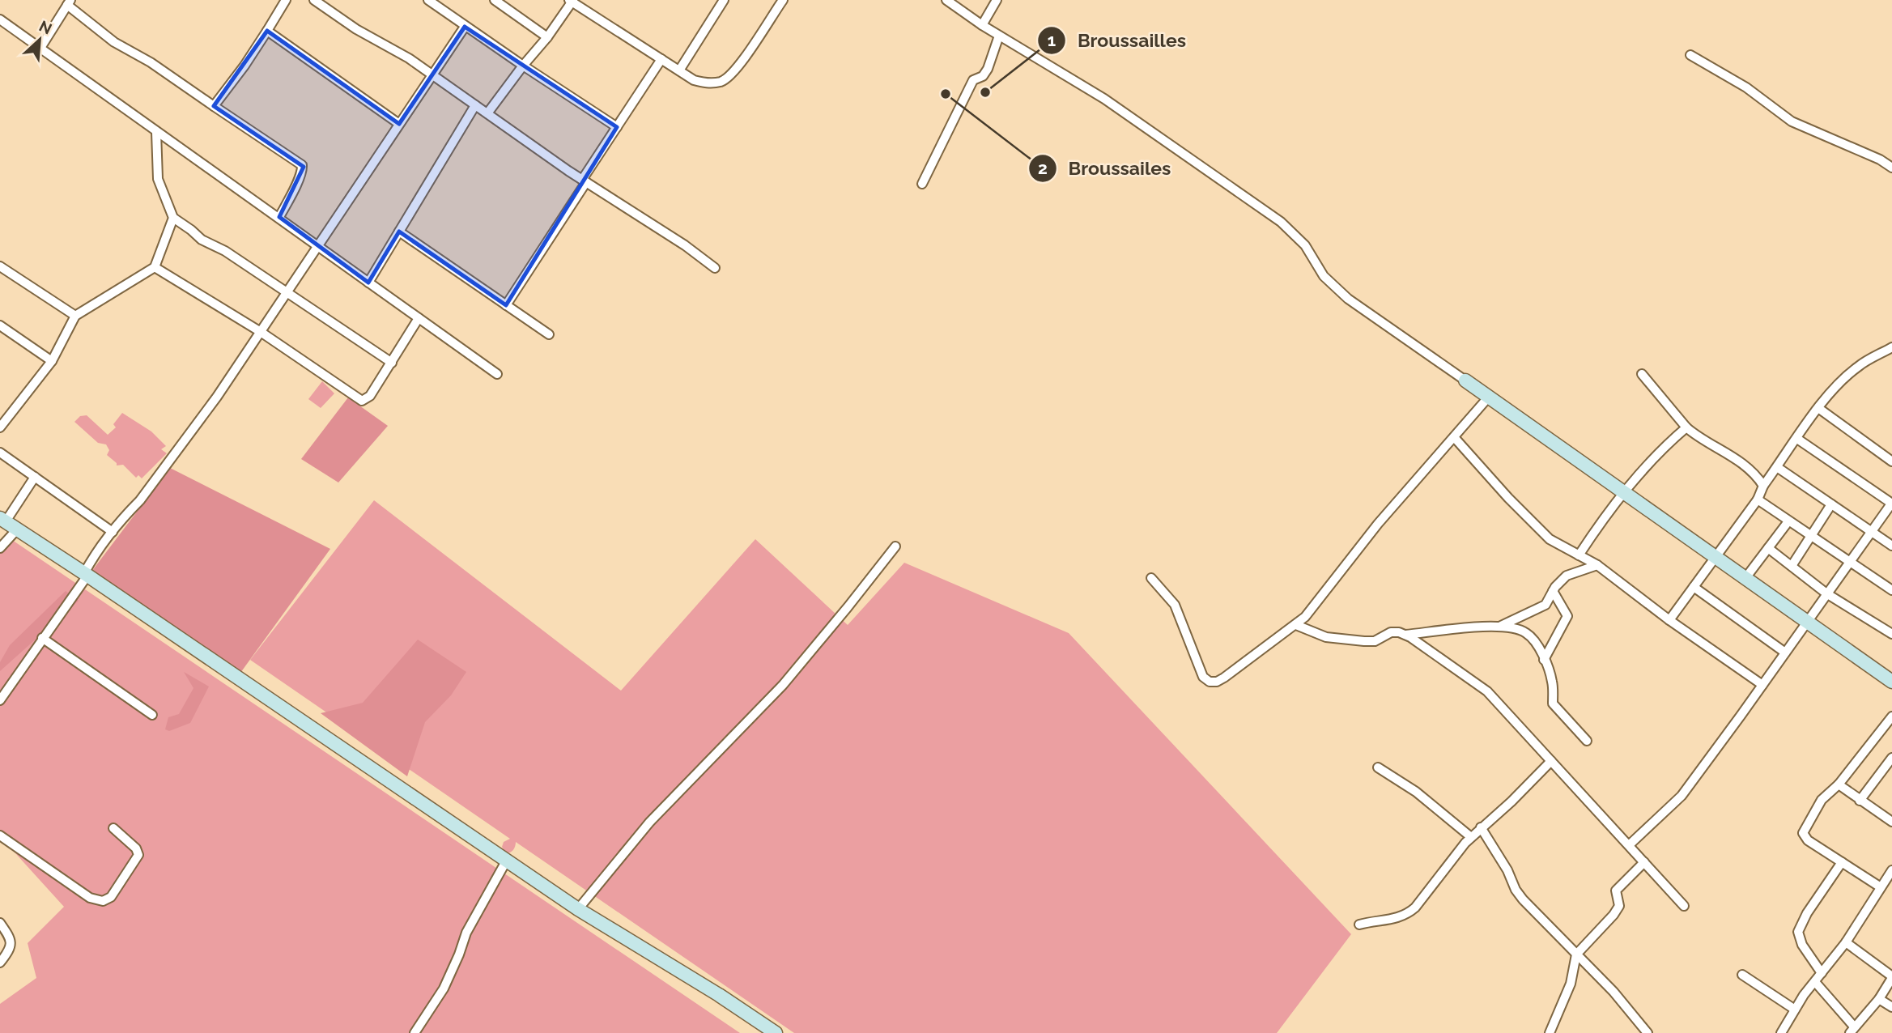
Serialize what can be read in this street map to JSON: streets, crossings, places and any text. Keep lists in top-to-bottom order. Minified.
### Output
{"places":["Broussailles","Broussailes"],"north":"top right"}
